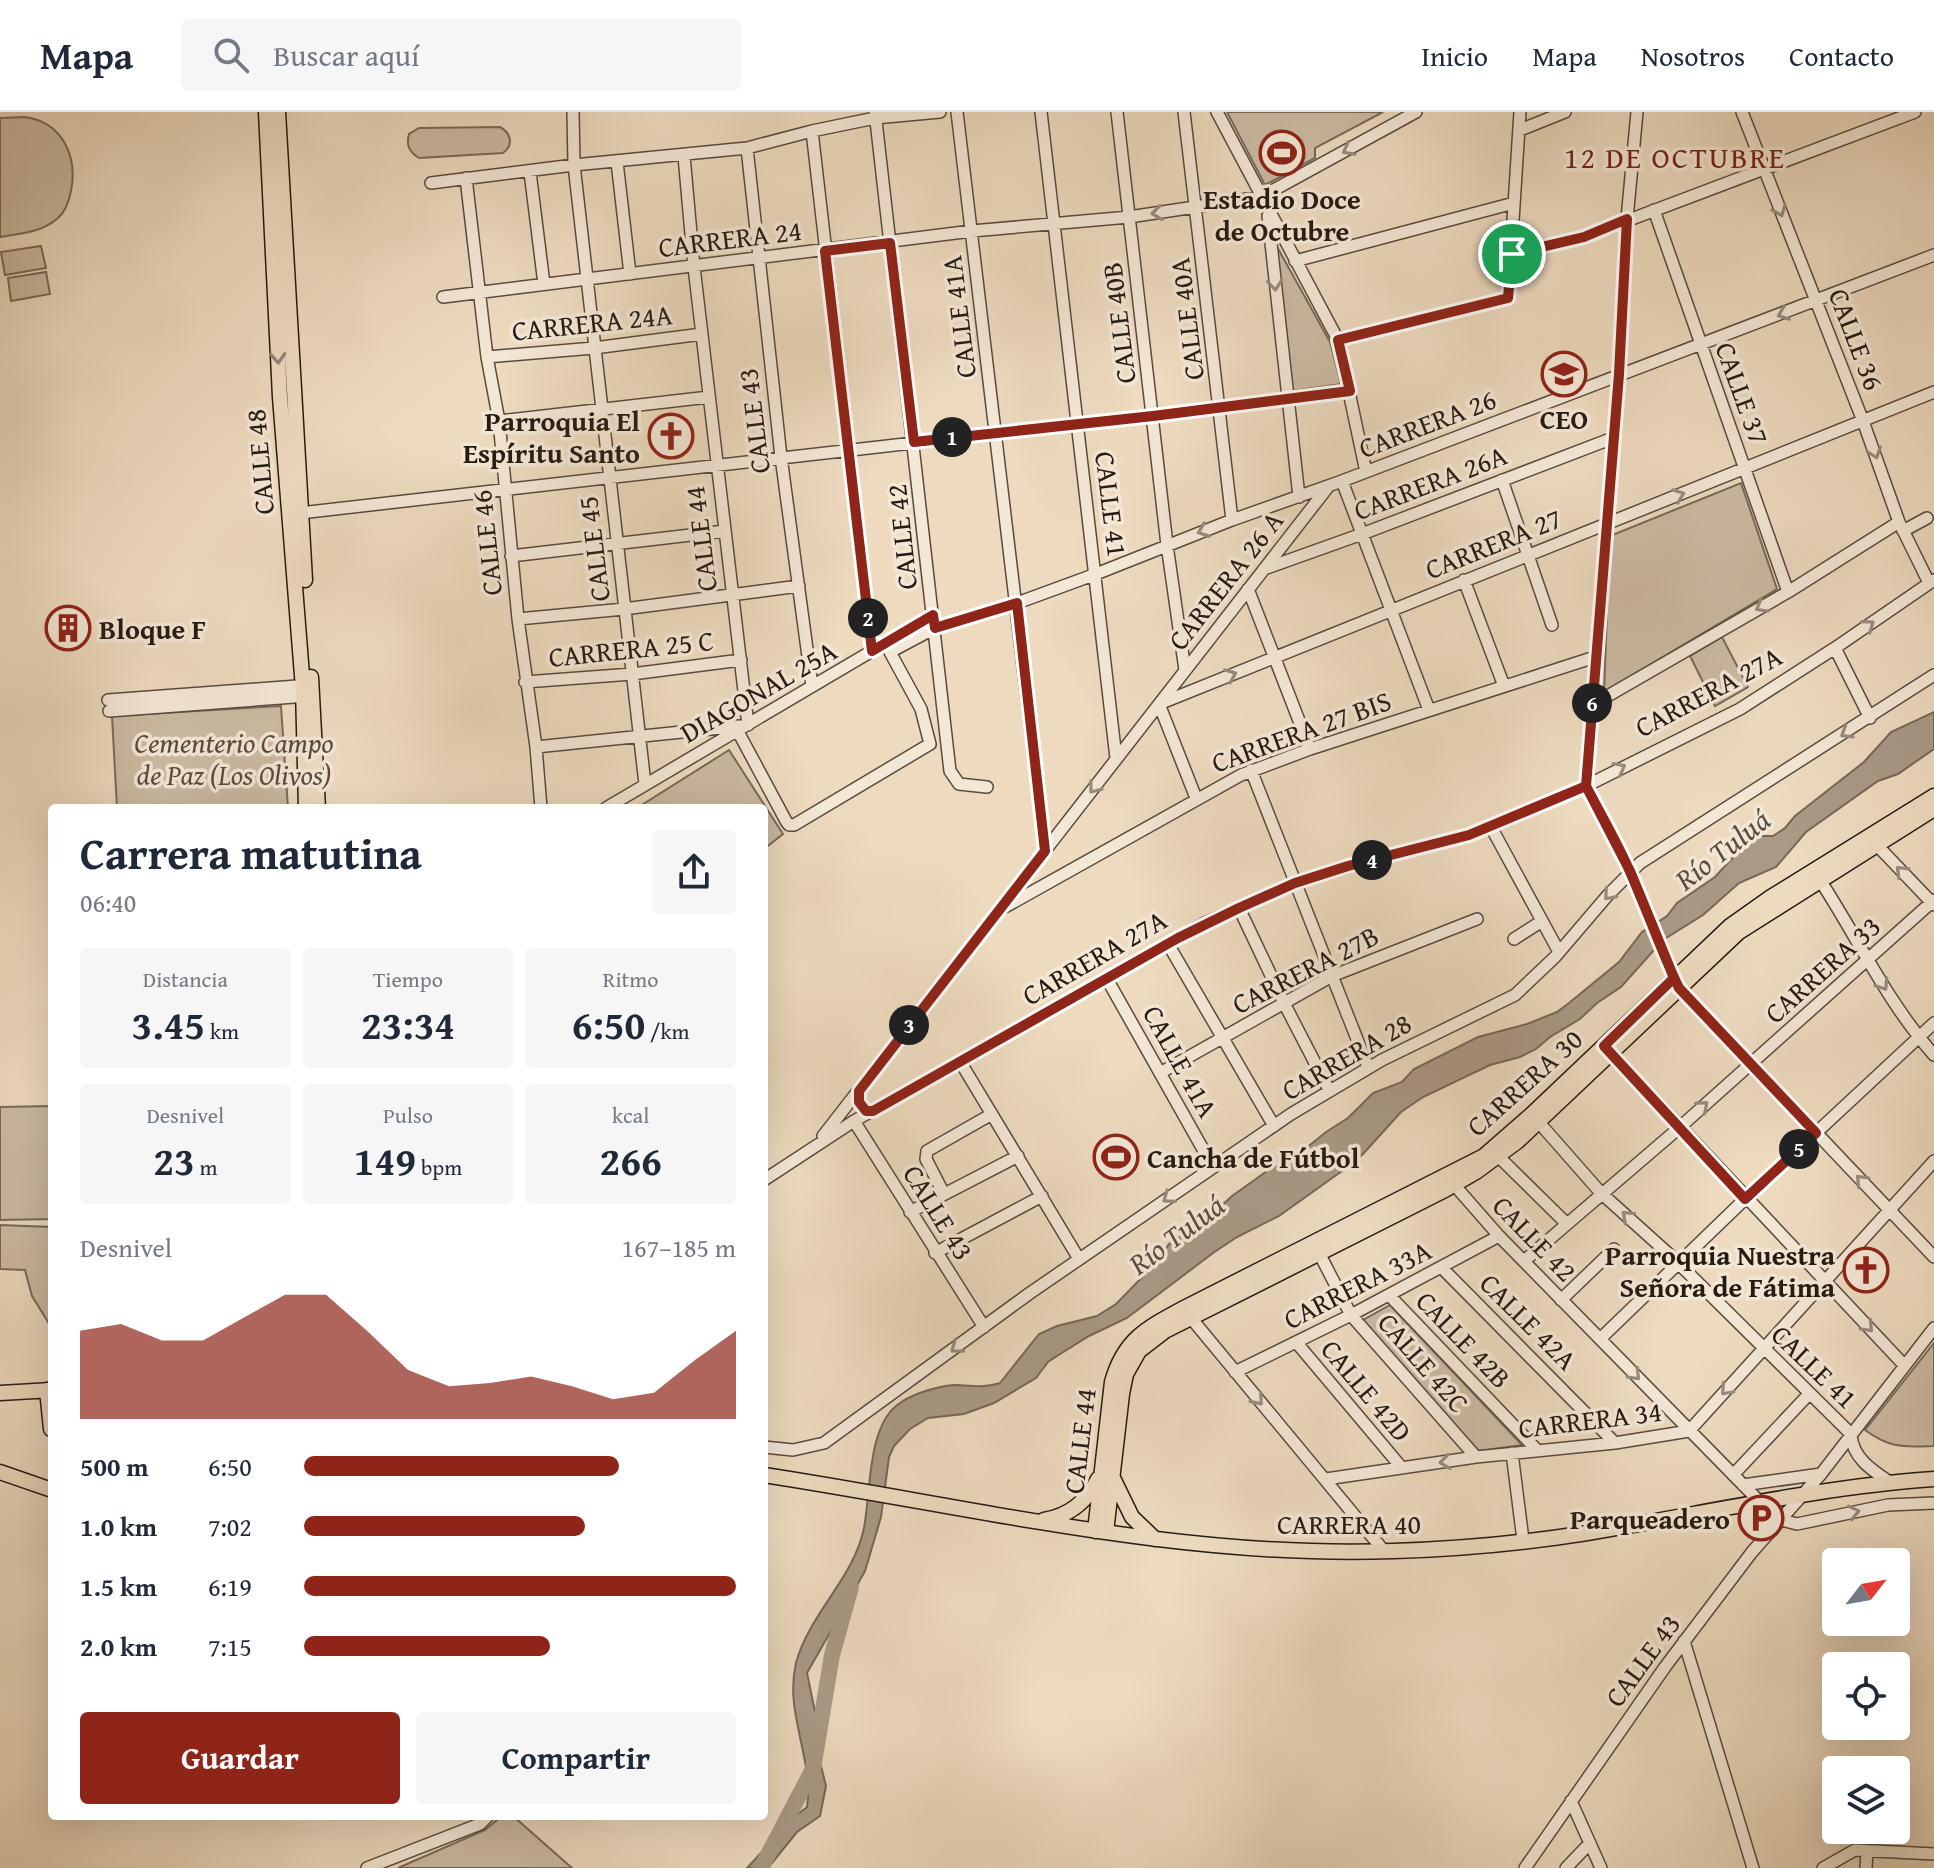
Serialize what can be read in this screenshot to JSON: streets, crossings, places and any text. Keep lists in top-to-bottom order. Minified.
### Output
{"streets":{"main road":["CALLE 48","CALLE 44","CARRERA 30","CARRERA 40"],"street":["CARRERA 24","CALLE 41A","CALLE 40A","CARRERA 24A","CALLE 40B","CALLE 36","CALLE 37","CALLE 43","CARRERA 26","CARRERA 26A","CALLE 41","CALLE 42","CALLE 46","CARRERA 27","CALLE 45","CARRERA 26 A","CARRERA 25 C","DIAGONAL 25A","CARRERA 27A","CARRERA 27 BIS","CARRERA 27B","CARRERA 33","CARRERA 28","CARRERA 33A","CALLE 42A","CALLE 42B","CALLE 42C","CALLE 42D","CARRERA 34"]},"crossings":[["CARRERA 24","CALLE 41A"],["CARRERA 24","CALLE 40A"],["CARRERA 24","CALLE 40B"],["CARRERA 24","CALLE 43"],["CARRERA 24","CALLE 41"],["CARRERA 24","CALLE 42"],["CARRERA 24","CALLE 44"],["CARRERA 24","CALLE 46"],["CARRERA 24","CALLE 45"],["CALLE 41A","CARRERA 26"],["CALLE 41A","CARRERA 26 A"],["CALLE 41A","CARRERA 27A"],["CALLE 41A","CARRERA 27B"],["CALLE 41A","CARRERA 28"],["CALLE 40A","CARRERA 26"],["CARRERA 24A","CALLE 44"],["CARRERA 24A","CALLE 46"],["CARRERA 24A","CALLE 45"],["CALLE 40B","CARRERA 26"],["CALLE 40B","CARRERA 26 A"],["CALLE 36","CARRERA 26"],["CALLE 36","CARRERA 27"],["CALLE 36","CARRERA 27A"],["CALLE 37","CARRERA 26"],["CALLE 37","CARRERA 27"],["CALLE 43","CALLE 41"],["CALLE 43","DIAGONAL 25A"],["CALLE 43","CARRERA 27A"],["CALLE 43","CARRERA 28"],["CALLE 43","CARRERA 40"],["CARRERA 26","CALLE 41"],["CARRERA 26","CALLE 42"],["CARRERA 26","CARRERA 26 A"],["CARRERA 26","DIAGONAL 25A"],["CARRERA 26A","CARRERA 26 A"],["CALLE 41","CARRERA 26 A"],["CALLE 41","CARRERA 33"],["CALLE 41","CARRERA 30"],["CALLE 41","CARRERA 34"],["CALLE 41","CARRERA 40"],["CALLE 42","DIAGONAL 25A"],["CALLE 42","CARRERA 33"],["CALLE 42","CARRERA 30"],["CALLE 42","CARRERA 33A"],["CALLE 42","CARRERA 34"],["CALLE 42","CARRERA 40"],["CALLE 44","CARRERA 25 C"],["CALLE 44","DIAGONAL 25A"],["CALLE 44","CARRERA 30"],["CALLE 44","CARRERA 40"],["CALLE 46","CARRERA 25 C"],["CARRERA 27","CARRERA 26 A"],["CALLE 45","CARRERA 25 C"],["CALLE 45","DIAGONAL 25A"],["CARRERA 26 A","CARRERA 27A"],["CARRERA 26 A","CARRERA 27 BIS"],["CARRERA 30","CALLE 42C"],["CARRERA 33A","CALLE 42A"],["CARRERA 33A","CALLE 42B"],["CARRERA 33A","CALLE 42C"],["CARRERA 33A","CALLE 42D"],["CALLE 42A","CARRERA 34"],["CALLE 42B","CARRERA 34"],["CALLE 42C","CARRERA 34"],["CALLE 42D","CARRERA 34"]],"one_way":["CALLE 36","CARRERA 28"],"districts":["12 DE OCTUBRE"],"water":["Río Tuluá"],"parks":["Cementerio Campo de Paz (Los Olivos)"],"places":{"sports":["Estadio Doce de Octubre","Cancha de Fútbol"],"school or university":["CEO"],"church":["Parroquia El Espíritu Santo","Parroquia Nuestra Señora de Fátima"],"building":["Bloque F"],"parking":["Parqueadero"]},"north":"top right","page":{"header":"Mapa","search":"Buscar aquí","nav":["Inicio","Mapa","Nosotros","Contacto"],"pins":["1","2","6","4","3","5"],"heading":["Carrera matutina","06:40"],"stats":[["Distancia","3.45 km"],["Tiempo","23:34"],["Ritmo","6:50 /km"],["Desnivel","23 m"],["Pulso","149 bpm"],["kcal","266"]],"chart":["Desnivel","167–185 m"],"list":[{"name":"500 m","note":"6:50"},{"name":"1.0 km","note":"7:02"},{"name":"1.5 km","note":"6:19"},{"name":"2.0 km","note":"7:15"}],"buttons":["Guardar","Compartir"]}}
